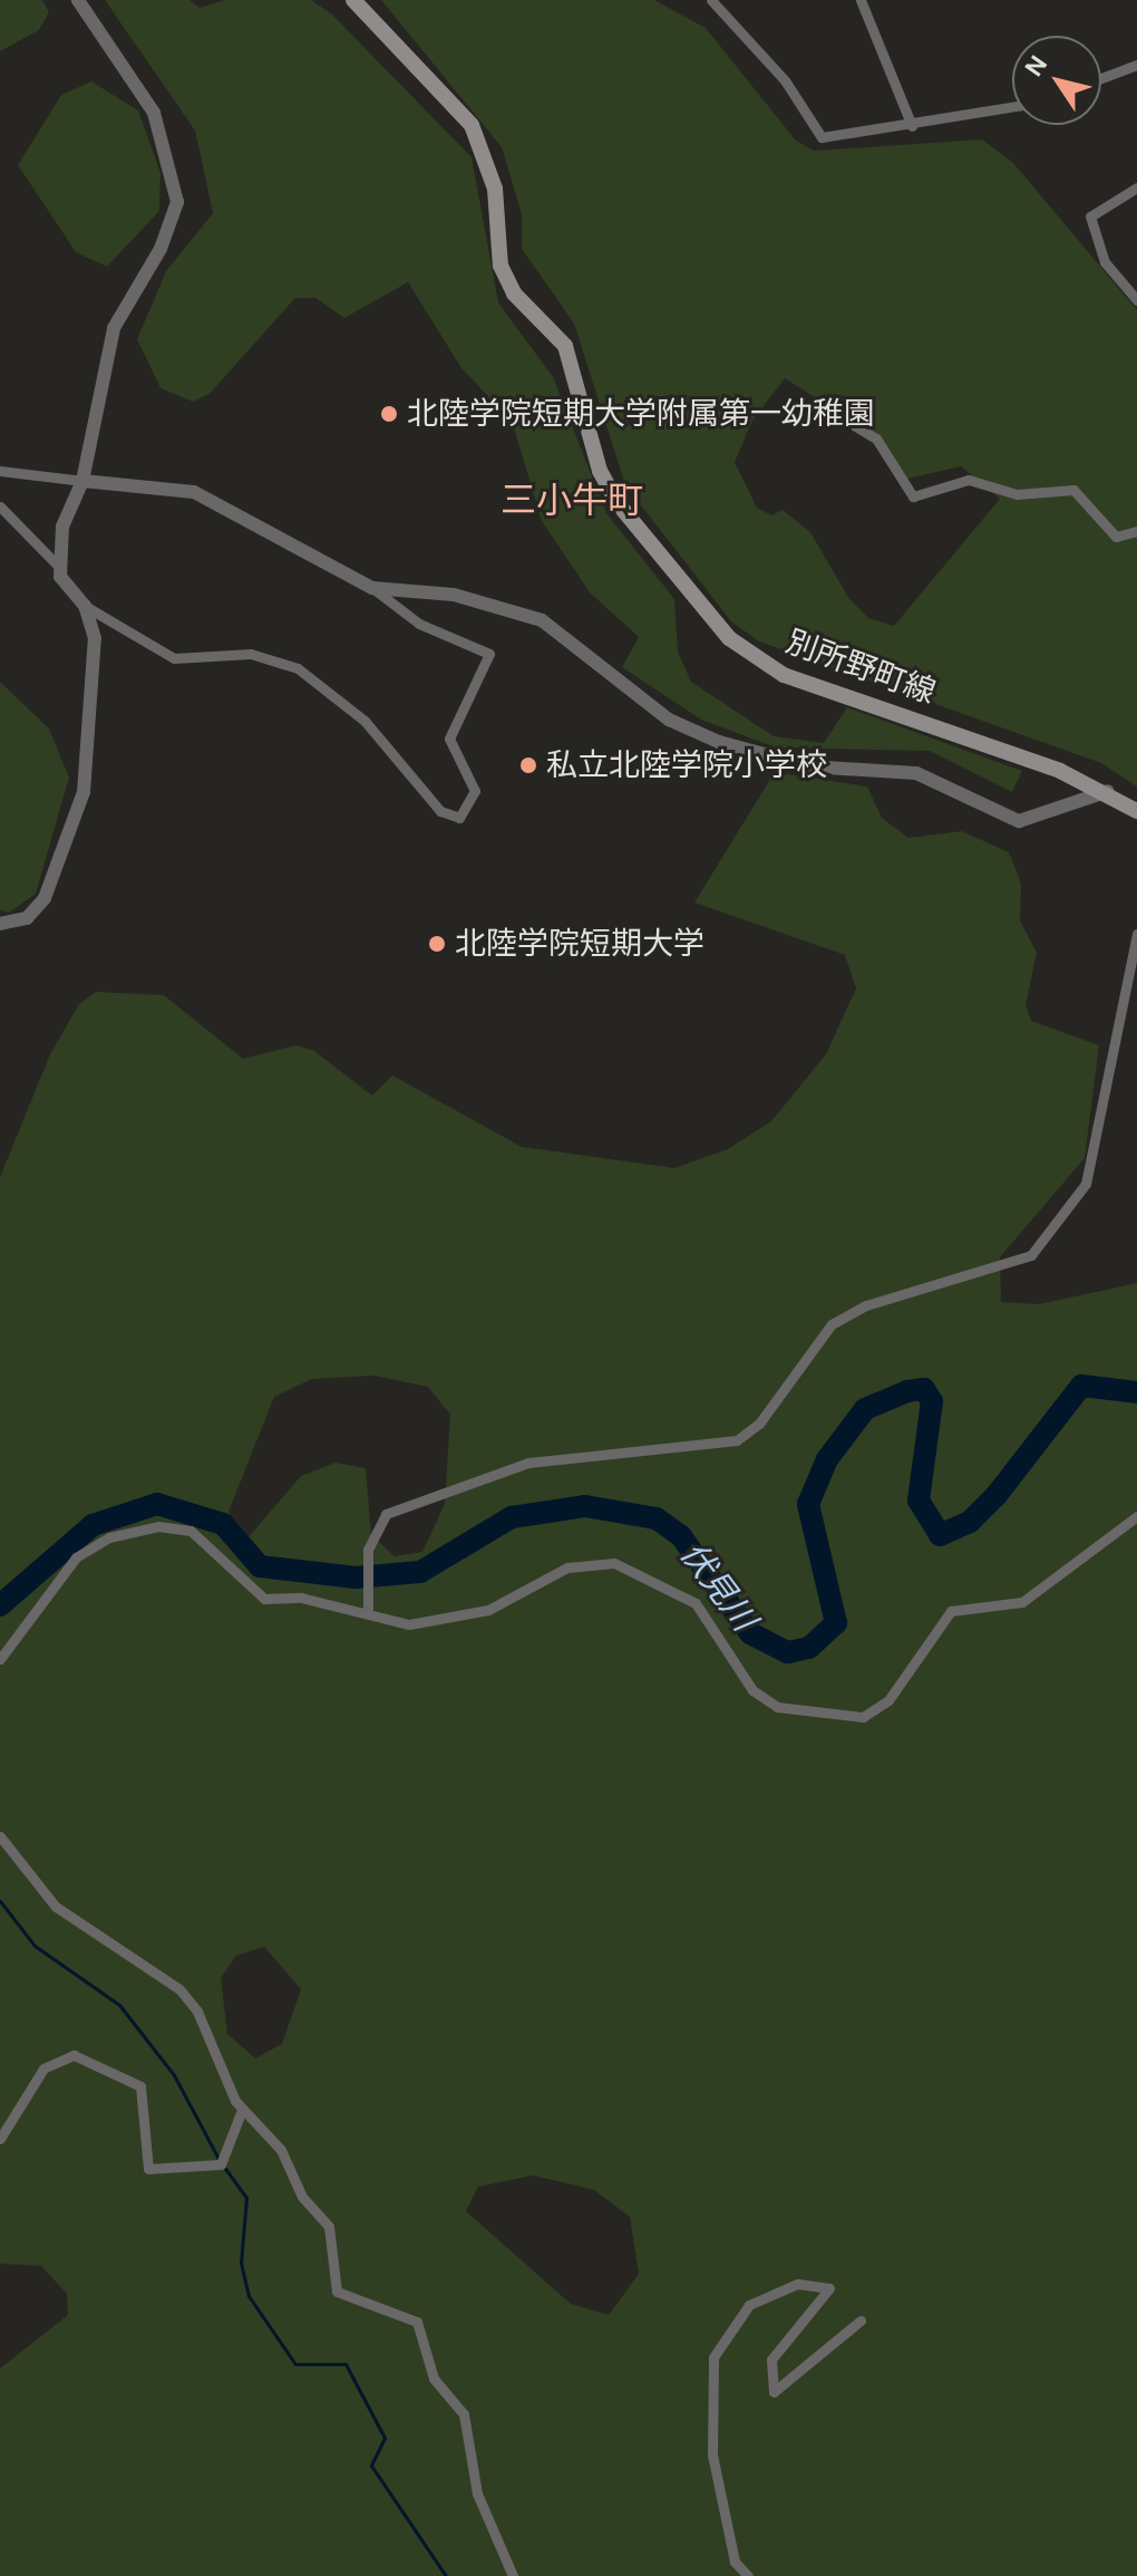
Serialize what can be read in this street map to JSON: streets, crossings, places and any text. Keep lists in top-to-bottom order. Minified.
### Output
{"streets":{"main road":["別所野町線"]},"districts":["三小牛町"],"water":["伏見川"],"places":["北陸学院短期大学附属第一幼稚園","私立北陸学院小学校","北陸学院短期大学"],"north":"top left"}
